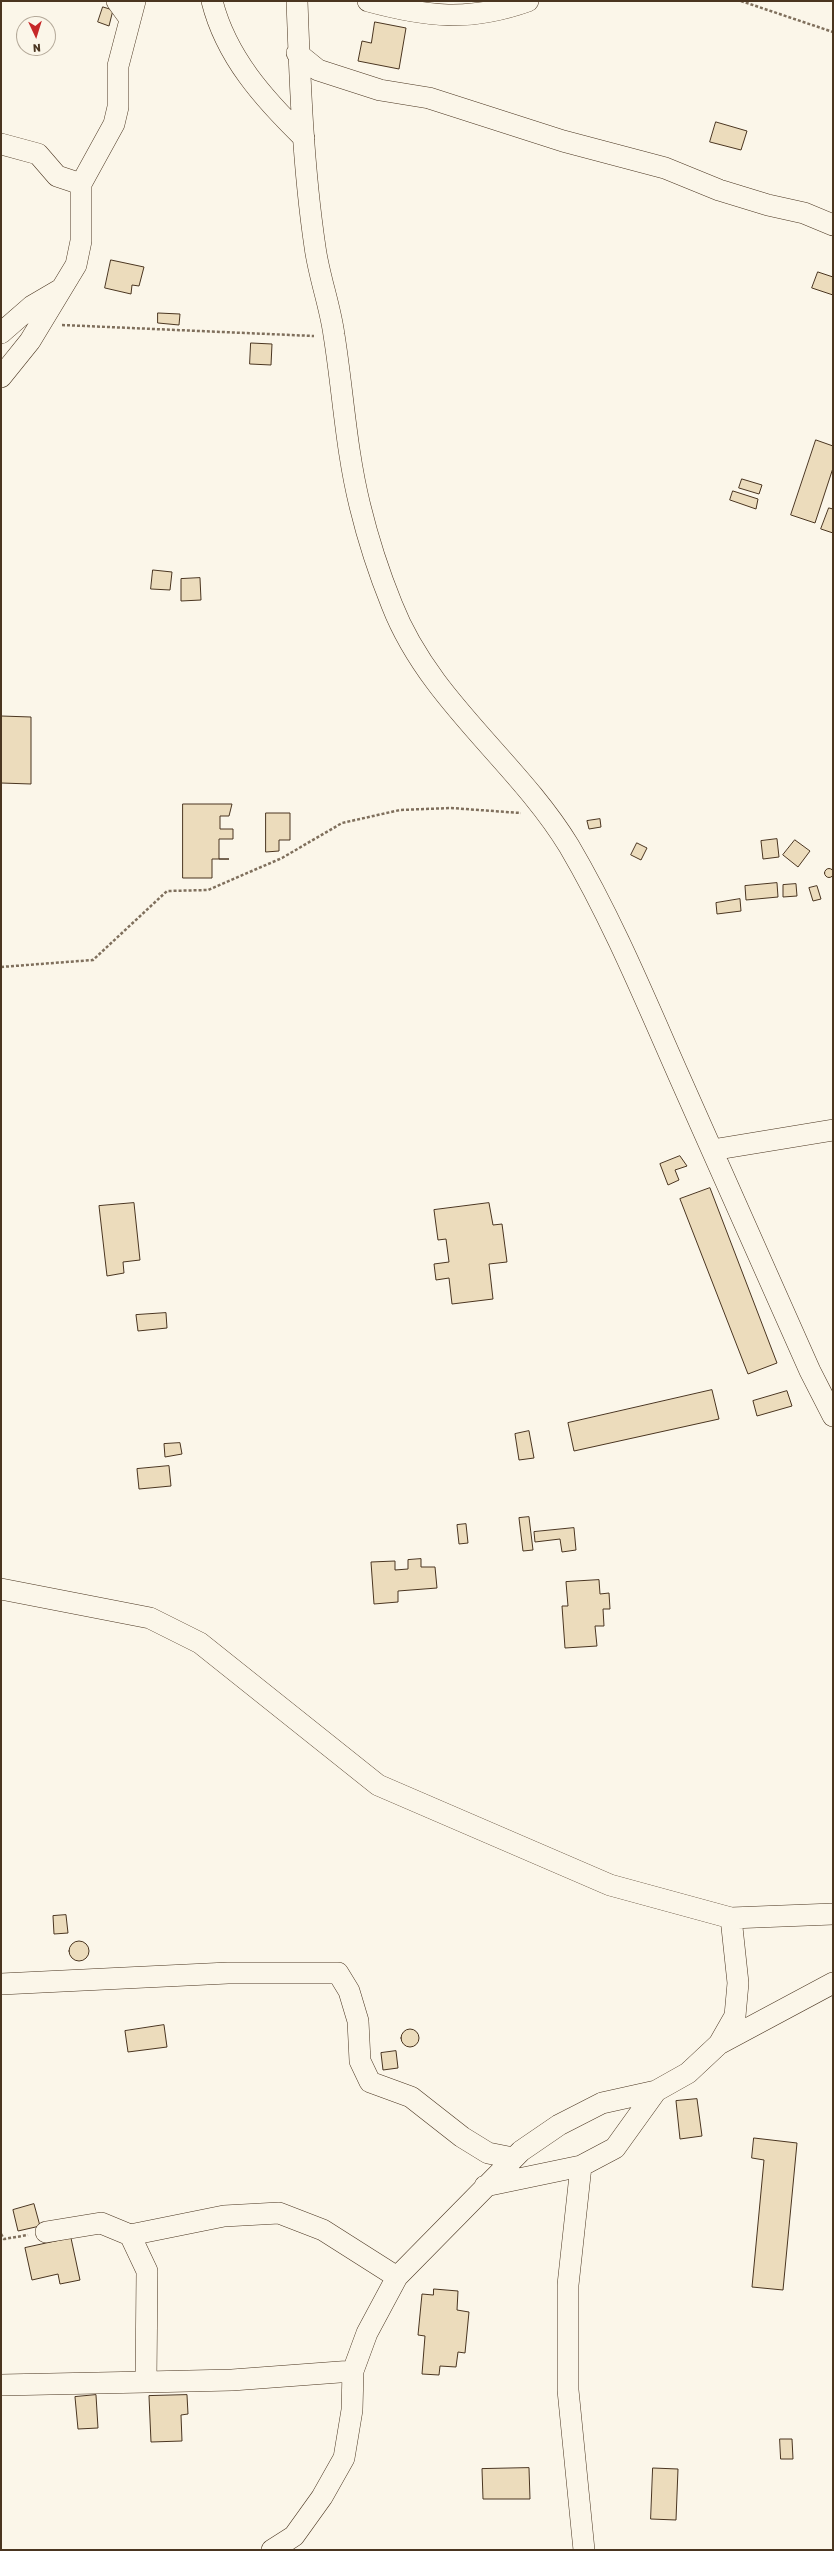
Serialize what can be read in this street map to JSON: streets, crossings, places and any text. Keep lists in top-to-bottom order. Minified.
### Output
{"north":"bottom"}
